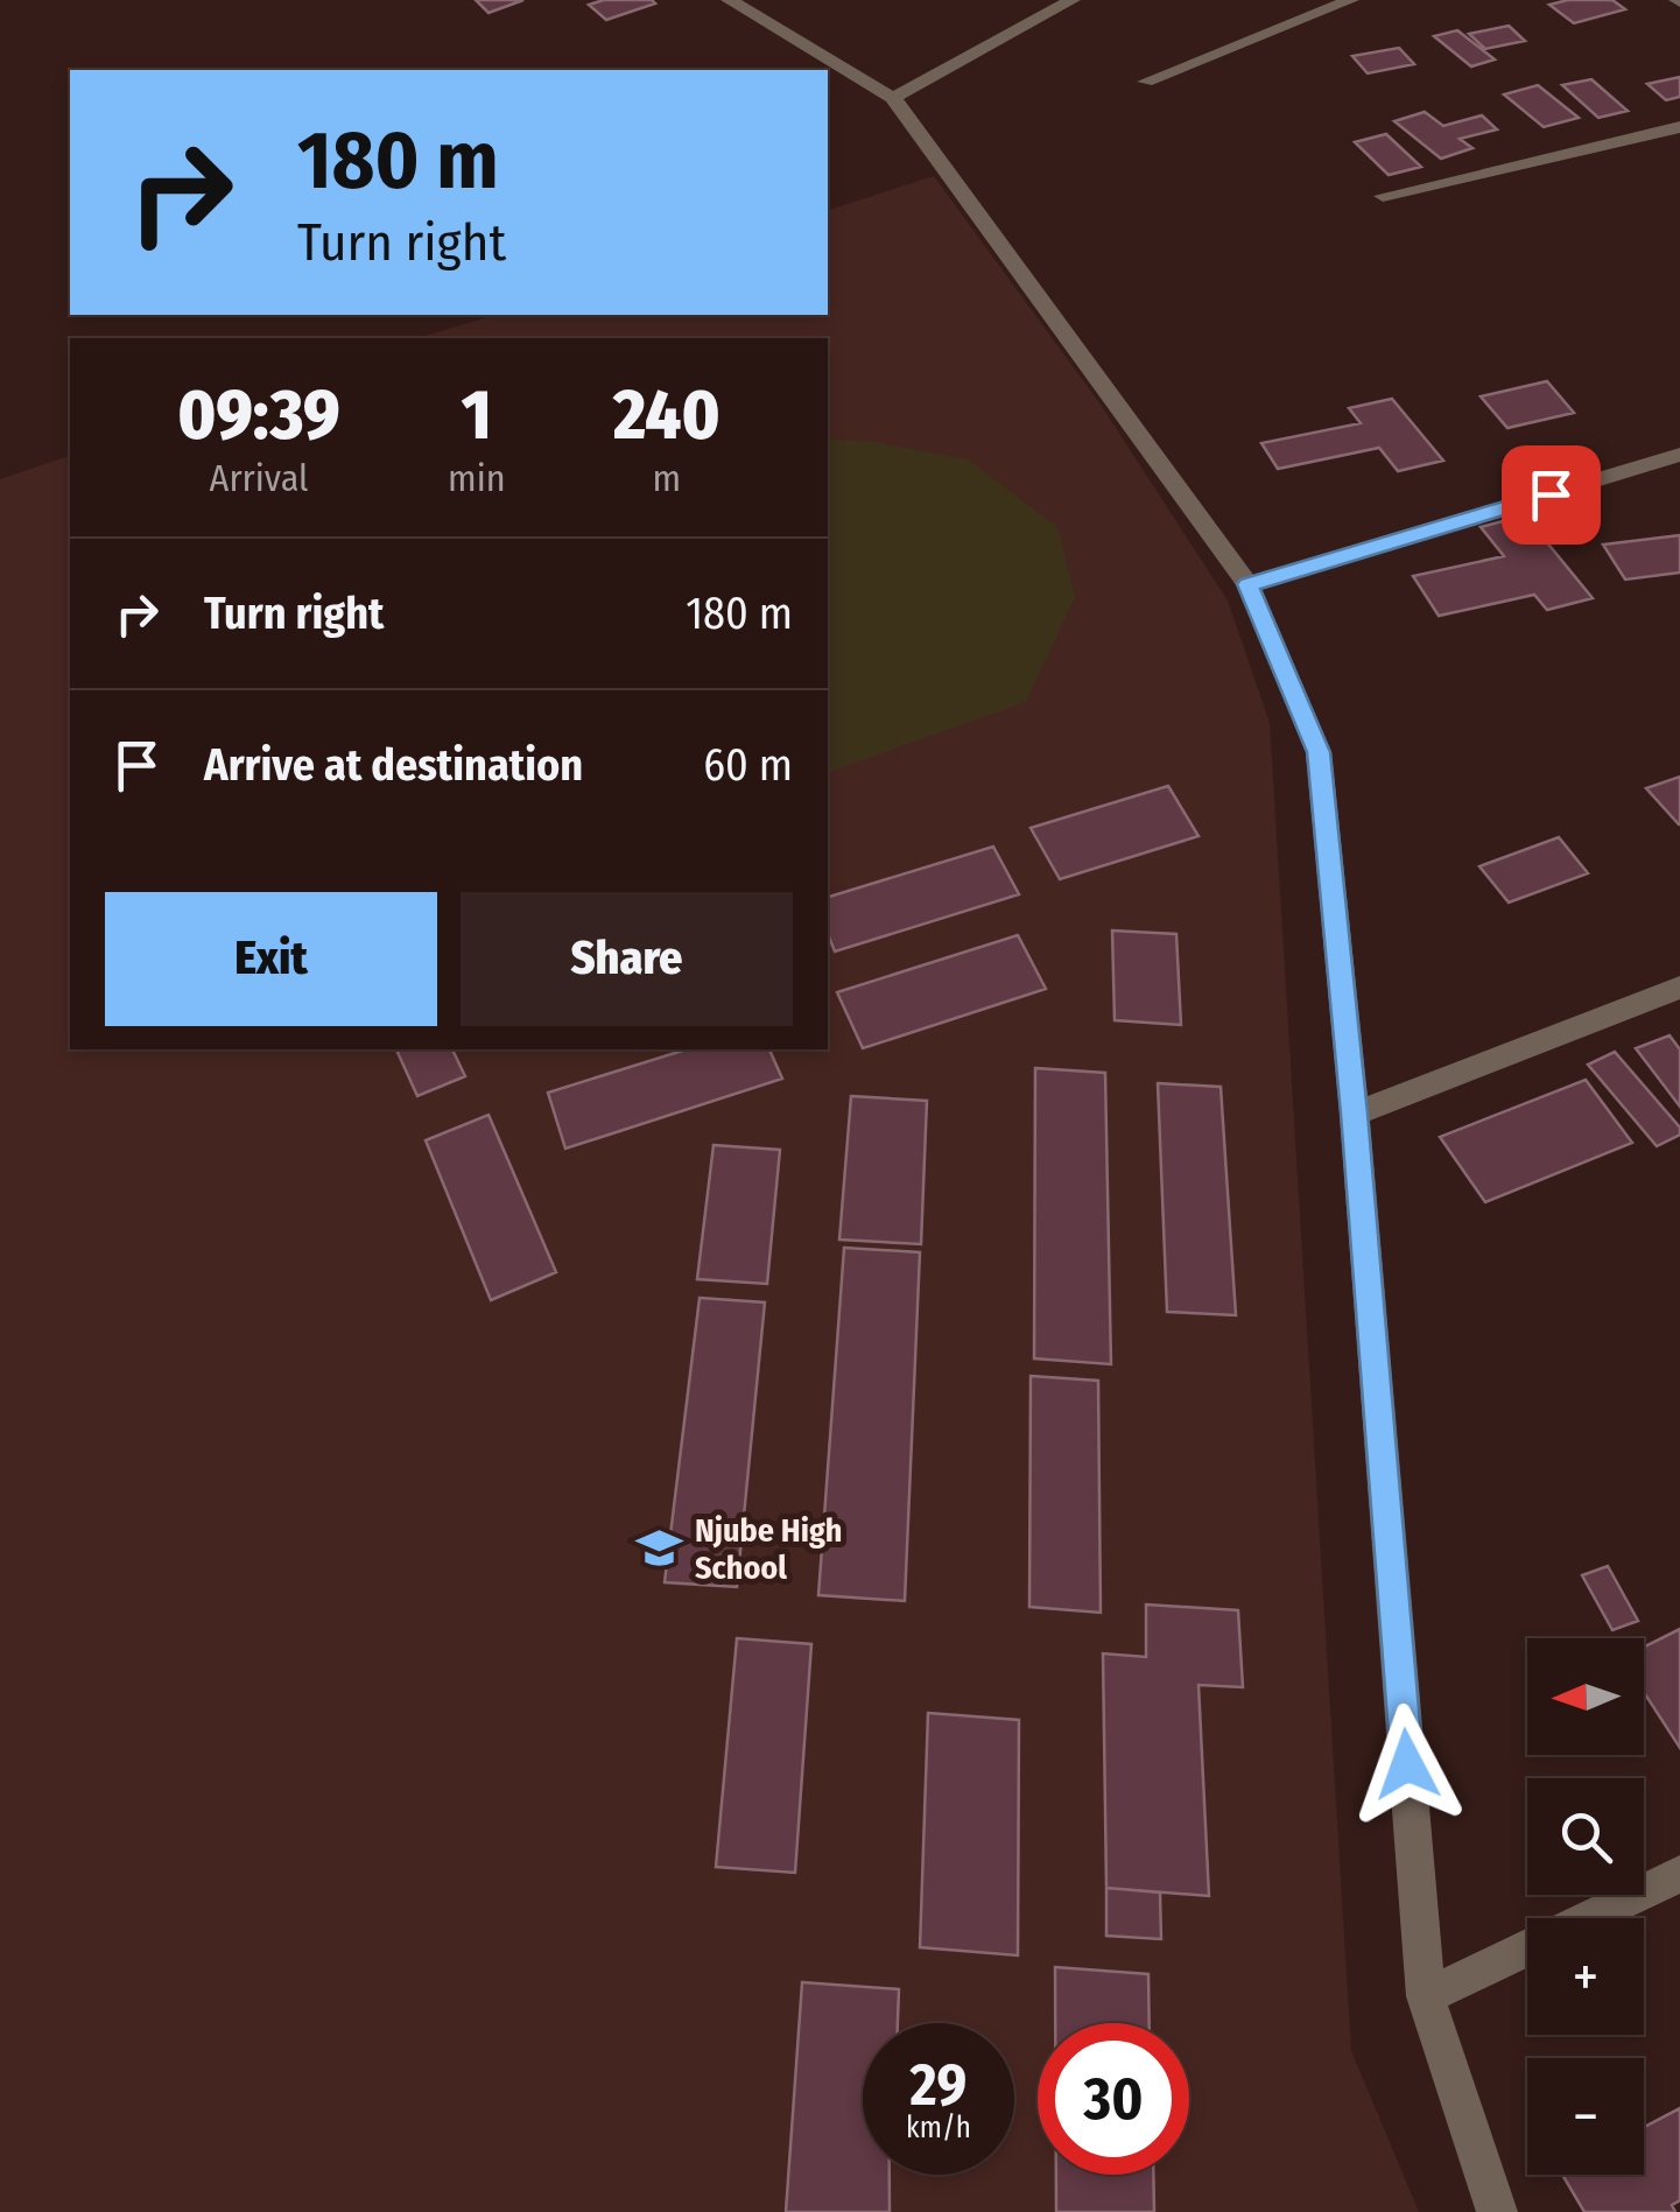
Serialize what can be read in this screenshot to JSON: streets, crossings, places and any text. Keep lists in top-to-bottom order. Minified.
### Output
{"places":{"school or university":["Njube High School"]},"north":"left","page":{"turn":["180 m","Turn right"],"eta":["09:39","Arrival","1","min","240","m"],"list":[{"name":"Turn right","value":"180 m"},{"name":"Arrive at destination","value":"60 m"}],"buttons":["Exit","Share"],"map_buttons":["+","−"],"speed":"29 km/h","limit":"30"}}
